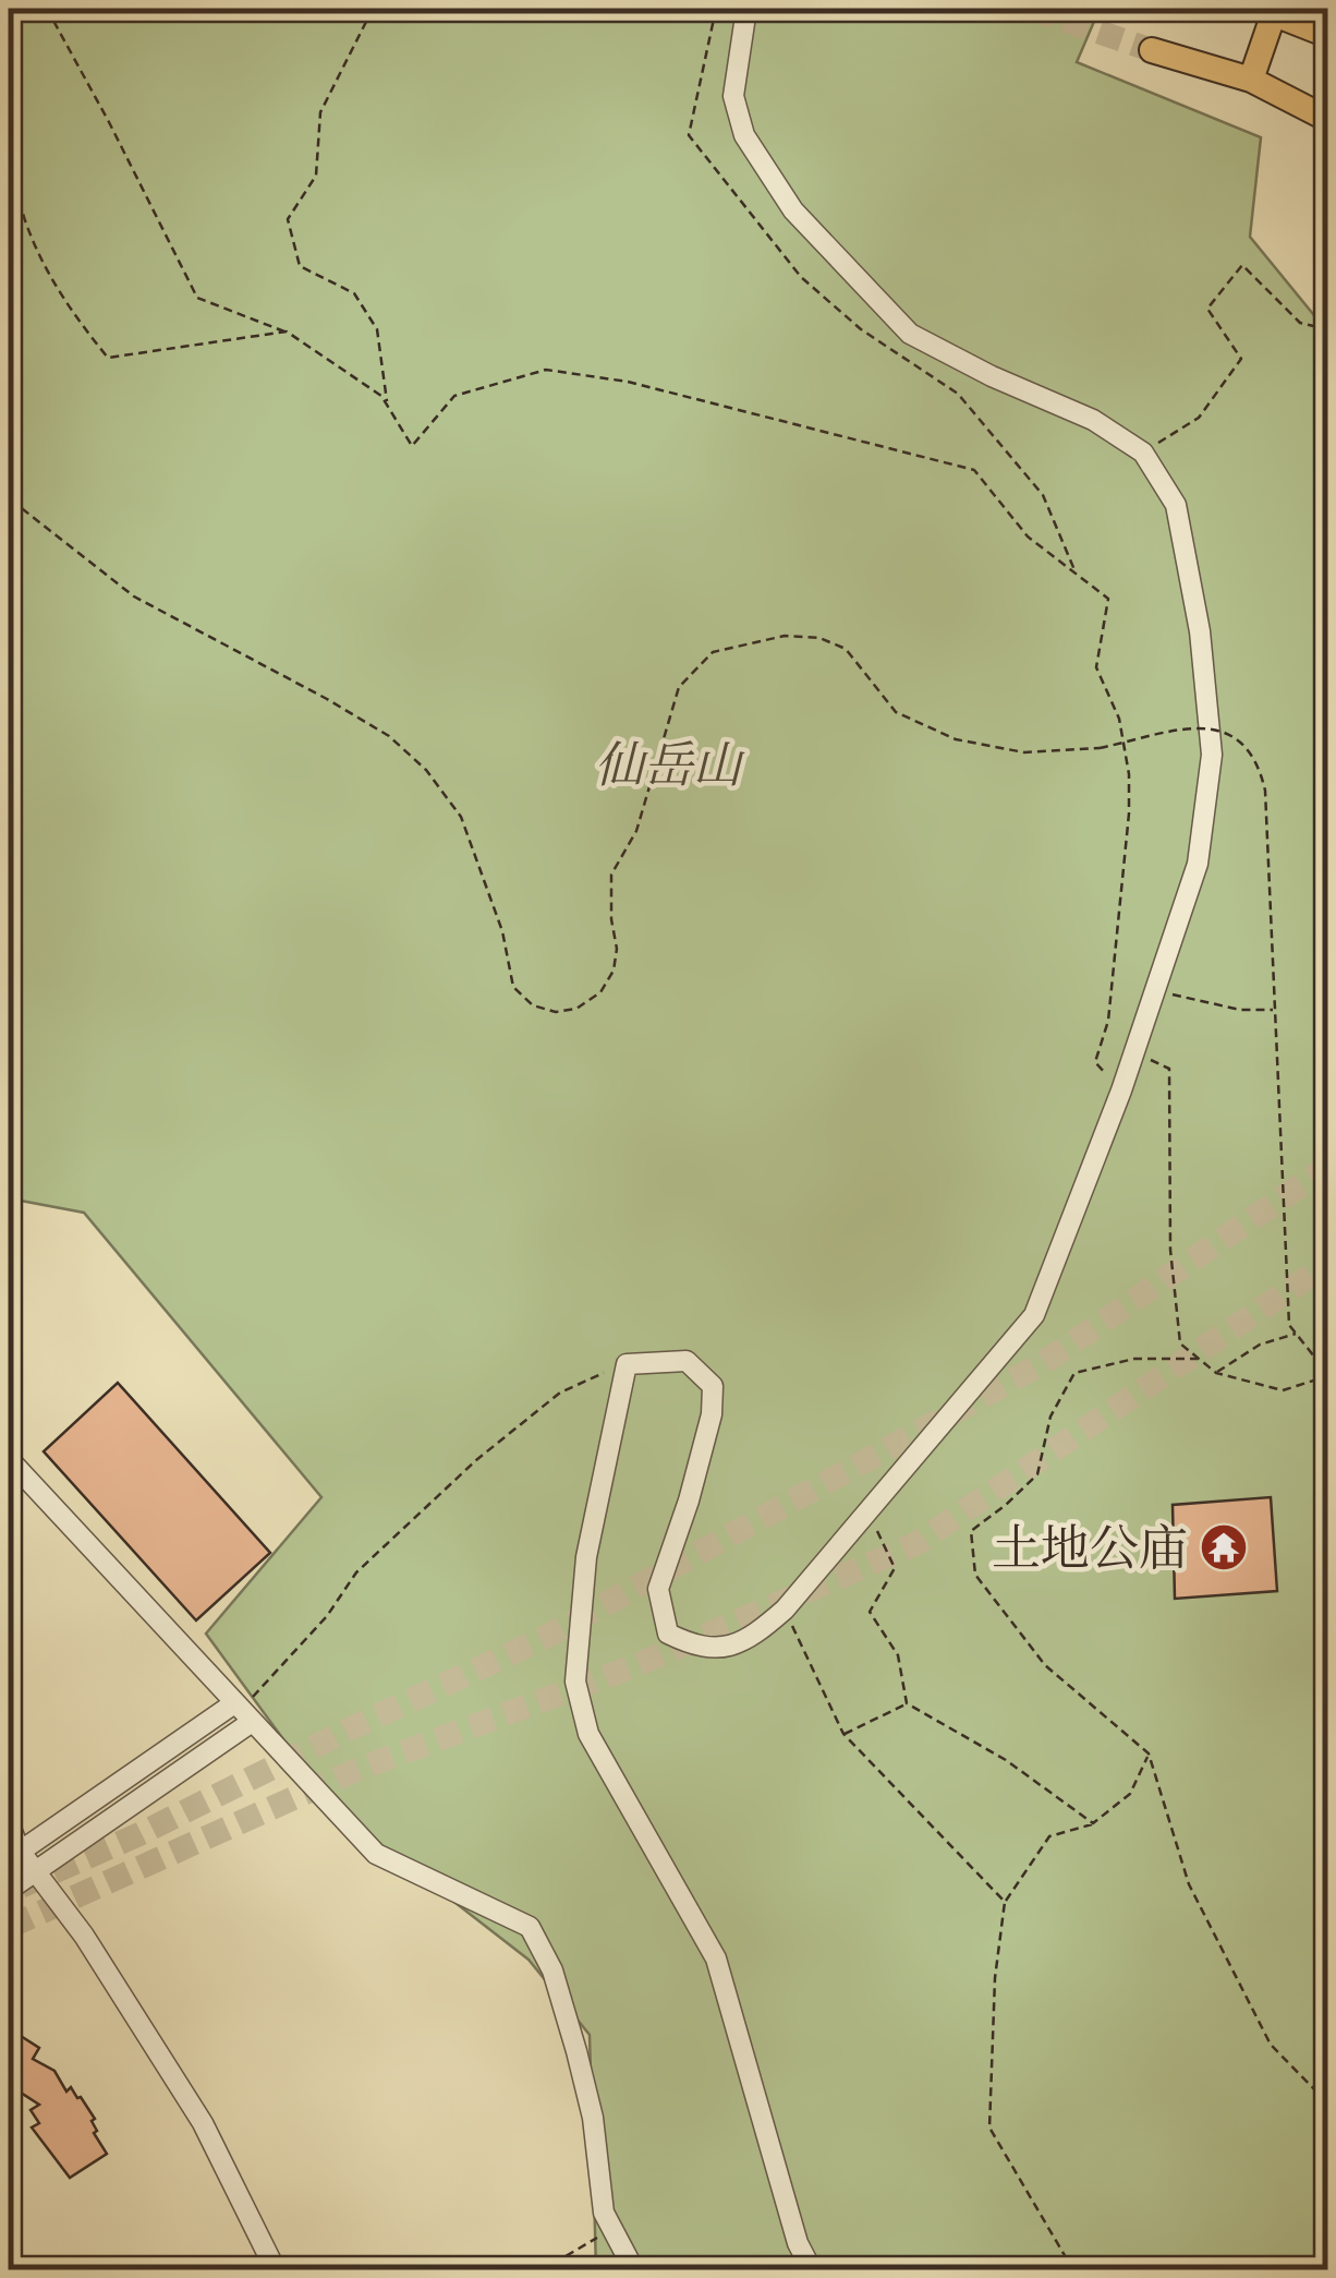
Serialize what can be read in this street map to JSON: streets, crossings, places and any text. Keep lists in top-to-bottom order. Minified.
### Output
{"parks":["仙岳山"],"places":{"temple":["土地公庙"]}}
